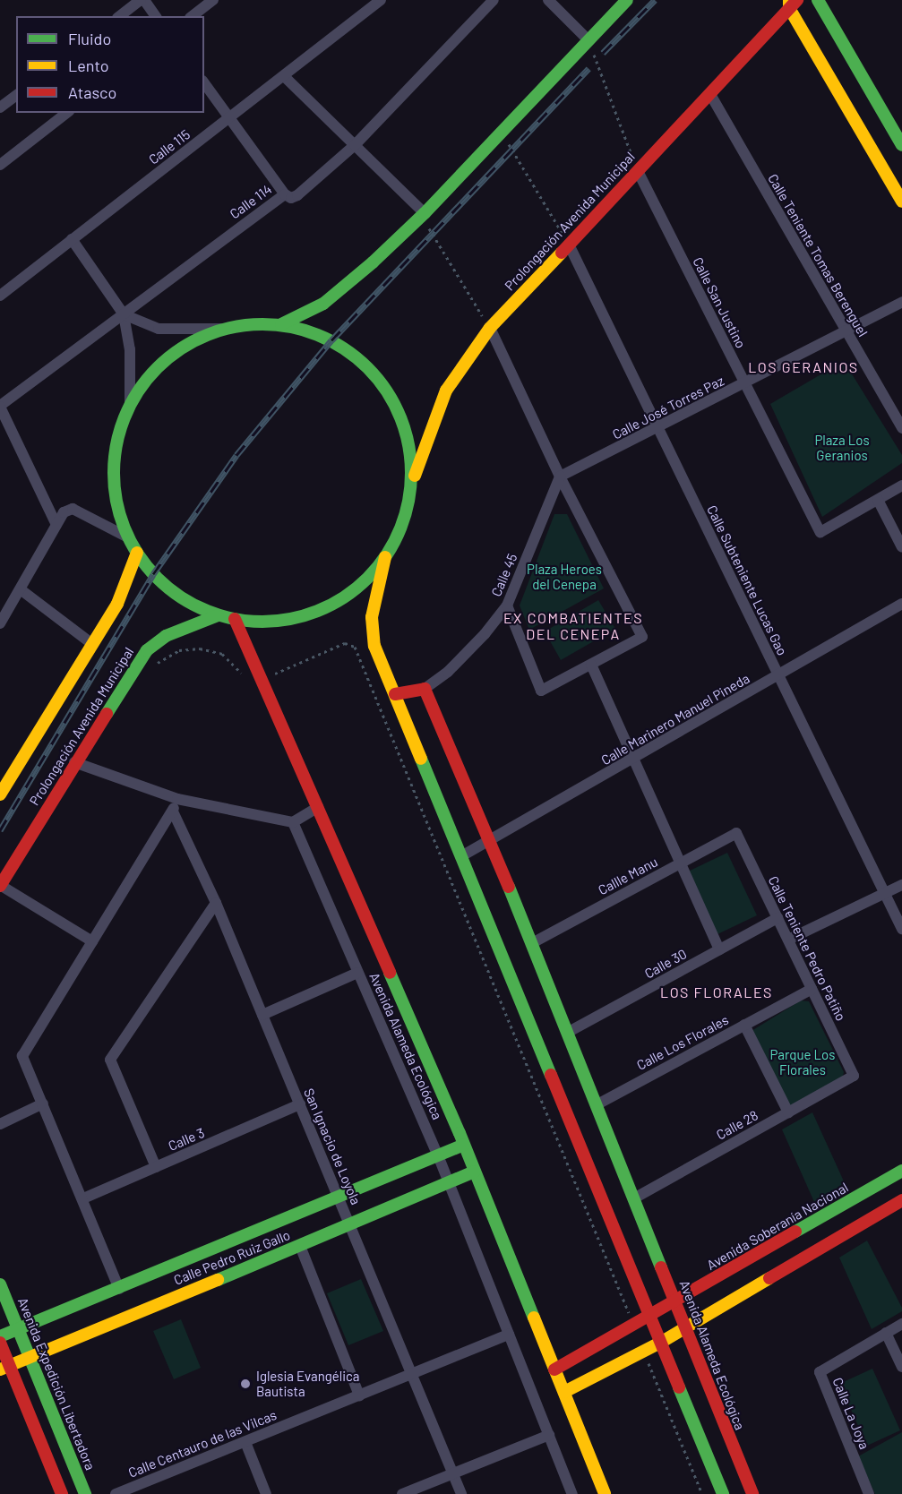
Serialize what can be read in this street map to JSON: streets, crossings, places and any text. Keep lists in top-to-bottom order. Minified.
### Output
{"streets":{"main road":["Prolongación Avenida Municipal","Avenida Alameda Ecológica","Avenida Soberanía Nacional","Calle Pedro Ruiz Gallo","Avenida Expedición Libertadora"],"street":["Calle 115","Calle 114","Calle Teniente Tomas Berenguel","Calle San Justino","Calle José Torres Paz","Calle 45","Calle Subteniente Lucas Gao","Calle Marinero Manuel Pineda","Callle Manu","Calle Teniente Pedro Patiño","Calle 30","Calle Los Florales","Calle 28","Calle 3","San Ignacio de Loyola","Calle La Joya","Calle Centauro de las Vilcas"]},"crossings":[["Prolongación Avenida Municipal","Calle Teniente Tomas Berenguel"],["Prolongación Avenida Municipal","Calle San Justino"],["Prolongación Avenida Municipal","Calle Subteniente Lucas Gao"],["Prolongación Avenida Municipal","Avenida Alameda Ecológica"],["Calle Teniente Tomas Berenguel","Calle José Torres Paz"],["Calle San Justino","Calle José Torres Paz"],["Calle José Torres Paz","Calle 45"],["Calle José Torres Paz","Calle Subteniente Lucas Gao"],["Calle 45","Avenida Alameda Ecológica"],["Calle Subteniente Lucas Gao","Calle Marinero Manuel Pineda"],["Calle Marinero Manuel Pineda","Avenida Alameda Ecológica"],["Callle Manu","Calle Teniente Pedro Patiño"],["Callle Manu","Avenida Alameda Ecológica"],["Calle Teniente Pedro Patiño","Calle 30"],["Calle Teniente Pedro Patiño","Calle Los Florales"],["Calle Teniente Pedro Patiño","Calle 28"],["Calle 30","Avenida Alameda Ecológica"],["Calle Los Florales","Avenida Alameda Ecológica"],["Avenida Alameda Ecológica","Calle 28"],["Avenida Alameda Ecológica","Avenida Soberanía Nacional"],["Avenida Alameda Ecológica","Calle Pedro Ruiz Gallo"],["Avenida Alameda Ecológica","Calle Centauro de las Vilcas"],["Calle 3","San Ignacio de Loyola"],["San Ignacio de Loyola","Calle Pedro Ruiz Gallo"],["San Ignacio de Loyola","Calle Centauro de las Vilcas"],["Calle Pedro Ruiz Gallo","Avenida Expedición Libertadora"]],"districts":["LOS GERANIOS","EX COMBATIENTES DEL CENEPA","LOS FLORALES"],"parks":["Plaza Los Geranios","Plaza Heroes del Cenepa","Parque Los Florales"],"places":["Iglesia Evangélica Bautista"],"legend":["Fluido","Lento","Atasco"]}
